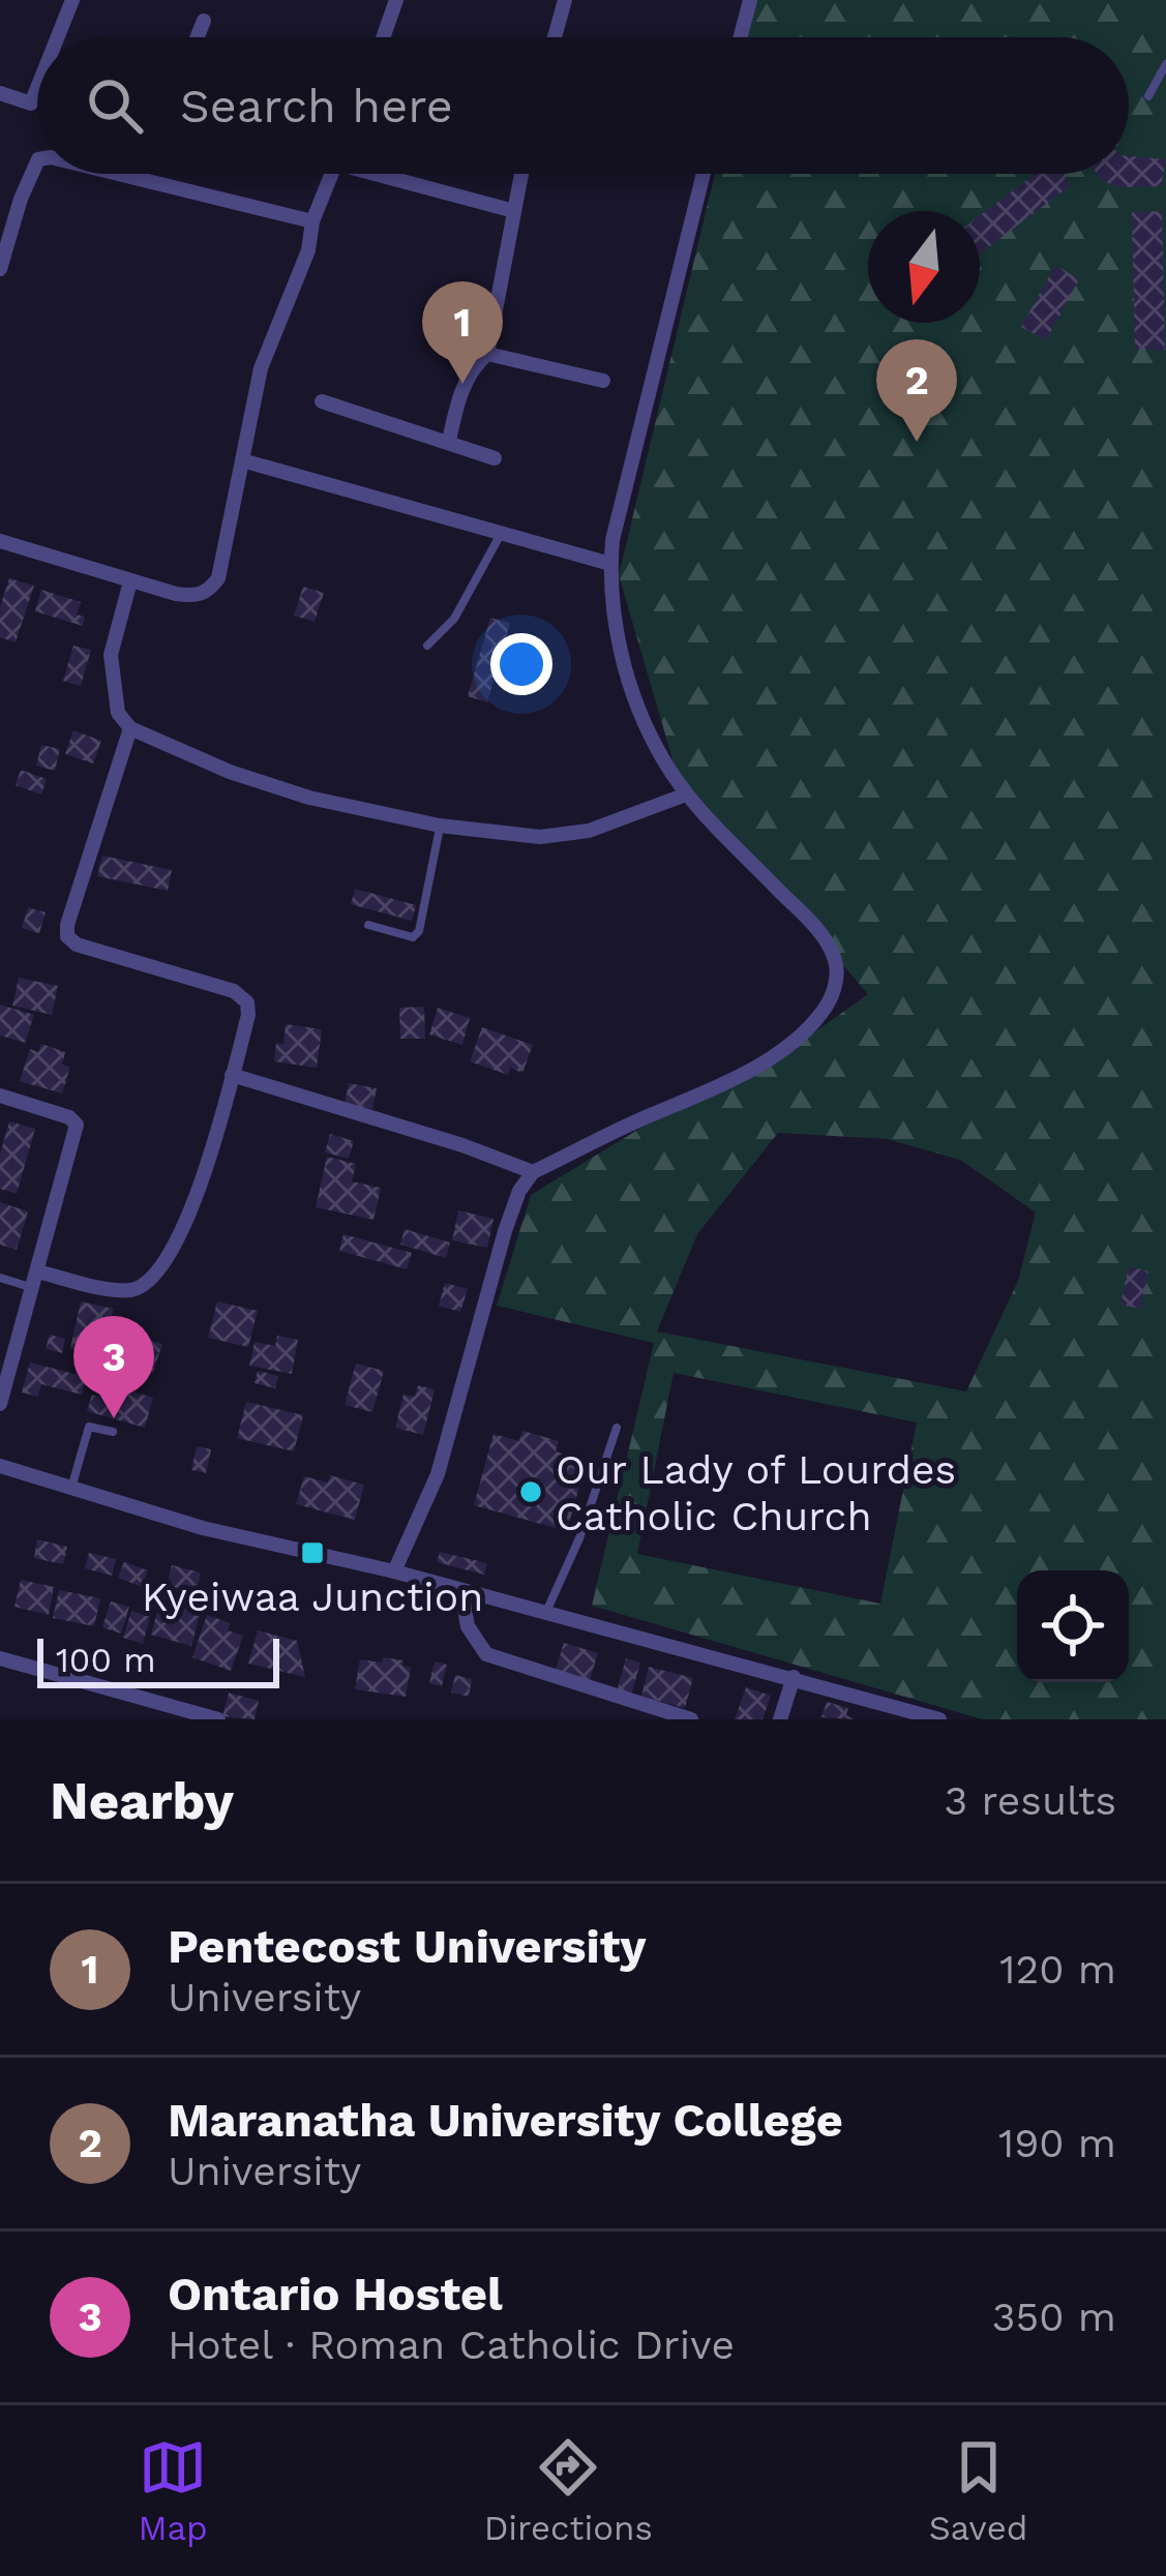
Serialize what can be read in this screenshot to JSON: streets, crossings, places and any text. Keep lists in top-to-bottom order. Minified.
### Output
{"places":{"other":["Our Lady of Lourdes Catholic Church"],"transit":["Kyeiwaa Junction"]},"scale_bar":"100 m","north":"bottom","page":{"search":"Search here","pins":["1","2","3"],"scale":"100 m","heading":["Nearby","3 results"],"list":[{"mark":"1","name":"Pentecost University","note":"University","value":"120 m"},{"mark":"2","name":"Maranatha University College","note":"University","value":"190 m"},{"mark":"3","name":"Ontario Hostel","note":"Hotel · Roman Catholic Drive","value":"350 m"}],"nav":["Map","Directions","Saved"]}}
